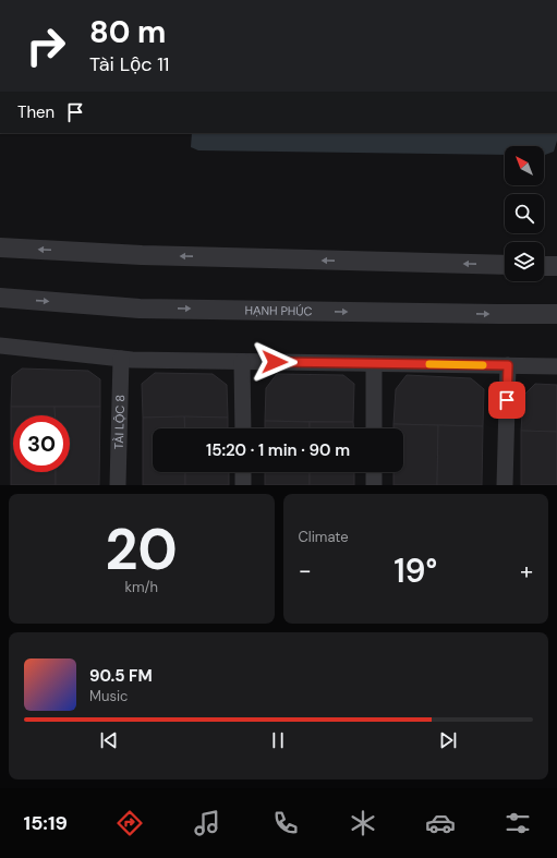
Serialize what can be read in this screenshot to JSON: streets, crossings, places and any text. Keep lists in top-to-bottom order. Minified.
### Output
{"streets":{"street":["HẠNH PHÚC","TÀI LỘC 8"]},"north":"top left","page":{"turn":["80 m","Tài Lộc 11"],"then":"Then","limit":"30","trip":"15:20 · 1 min · 90 m","tile":[["20","km/h"],"Climate"],"heat":["−","19°","+"],"song":["90.5 FM","Music"],"tabs":"15:19"}}
